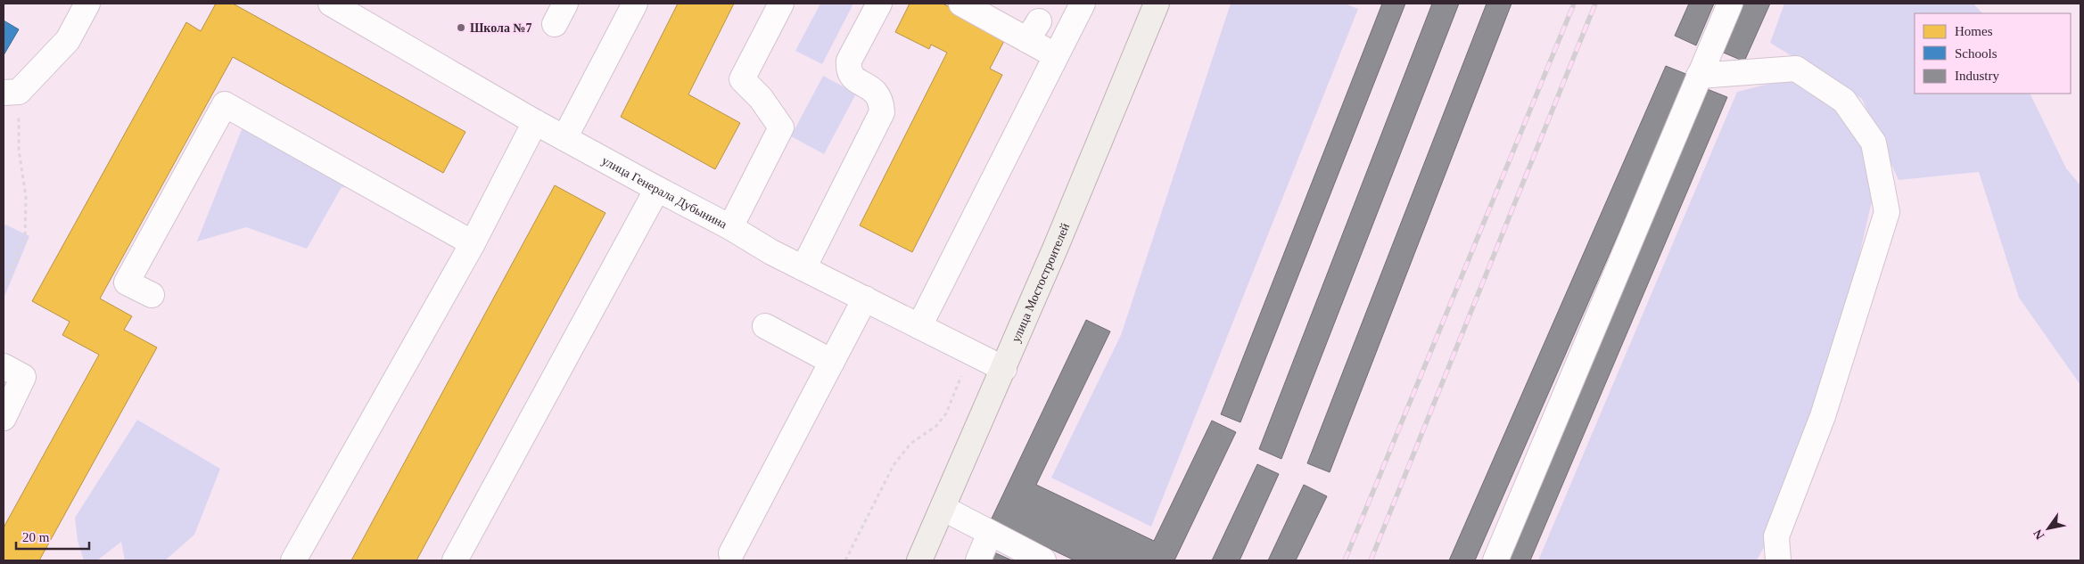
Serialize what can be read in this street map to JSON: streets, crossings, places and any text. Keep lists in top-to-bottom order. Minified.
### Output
{"streets":{"main road":["улица Мостостроителей"],"street":["улица Генерала Дубынина"]},"crossings":[["улица Генерала Дубынина","улица Мостостроителей"]],"places":["Школа №7"],"legend":["Homes","Schools","Industry"],"scale_bar":"20 m","north":"bottom left"}
